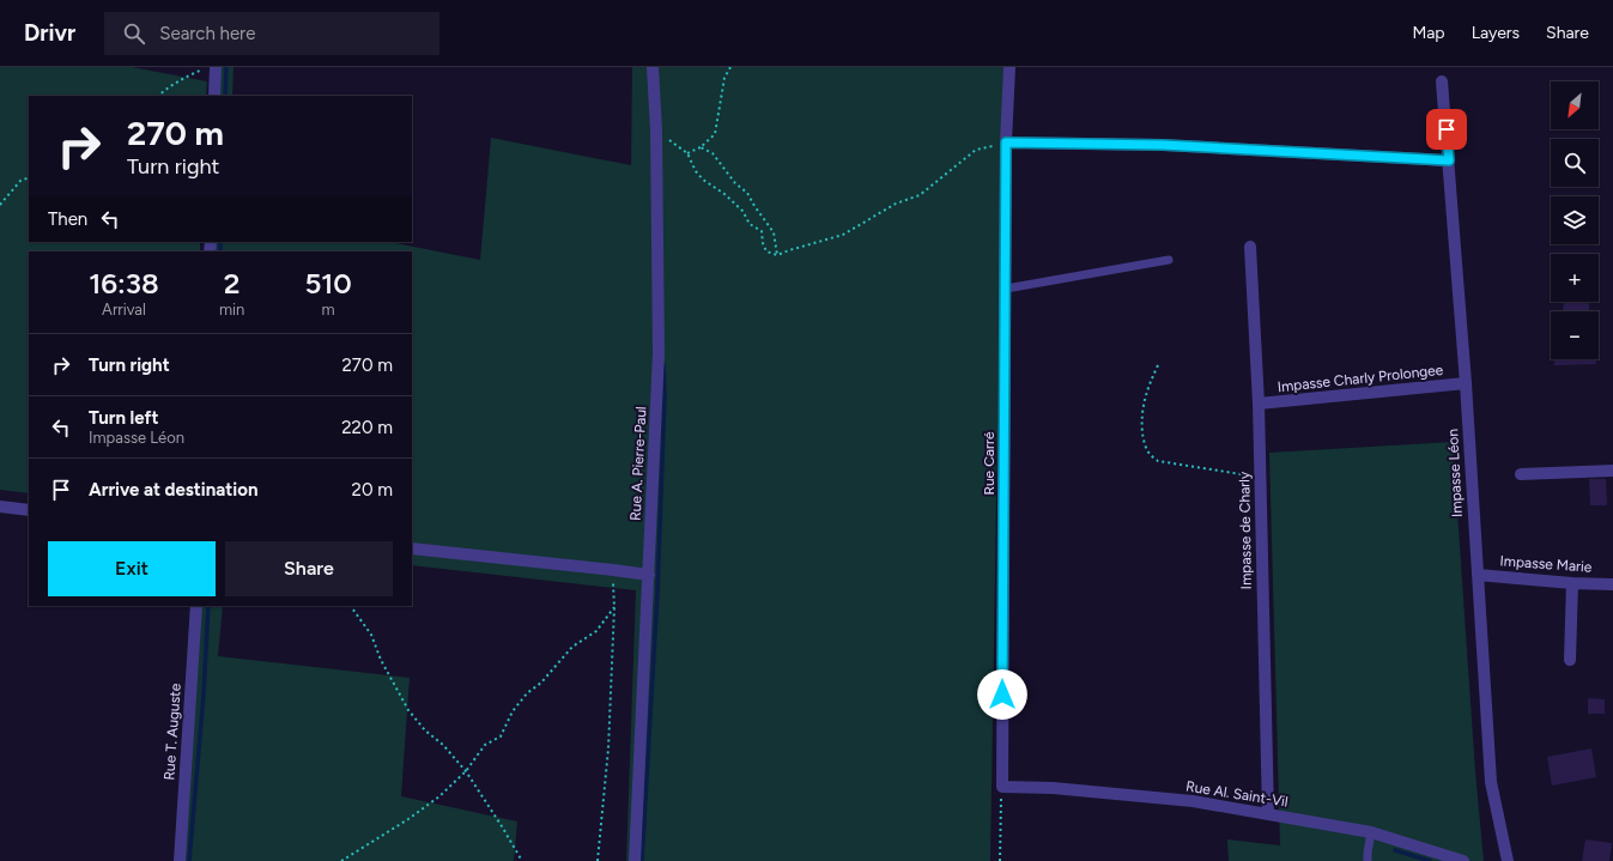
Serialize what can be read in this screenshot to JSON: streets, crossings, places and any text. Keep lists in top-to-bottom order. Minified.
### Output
{"streets":{"street":["Impasse Charly Prolongee","Rue A. Pierre-Paul","Rue Carré","Impasse Léon","Impasse de Charly","Impasse Marie","Rue T. Auguste","Rue Al. Saint-Vil"]},"crossings":[["Impasse Charly Prolongee","Impasse Léon"],["Impasse Charly Prolongee","Impasse de Charly"],["Rue Carré","Rue Al. Saint-Vil"],["Impasse Léon","Impasse Marie"],["Impasse de Charly","Rue Al. Saint-Vil"]],"north":"bottom left","page":{"header":"Drivr","search":"Search here","nav":["Map","Layers","Share"],"map_buttons":["+","−"],"turn":["270 m","Turn right"],"then":"Then","eta":["16:38","Arrival","2","min","510","m"],"list":[{"name":"Turn right","value":"270 m"},{"name":"Turn left","note":"Impasse Léon","value":"220 m"},{"name":"Arrive at destination","value":"20 m"}],"buttons":["Exit","Share"]}}
